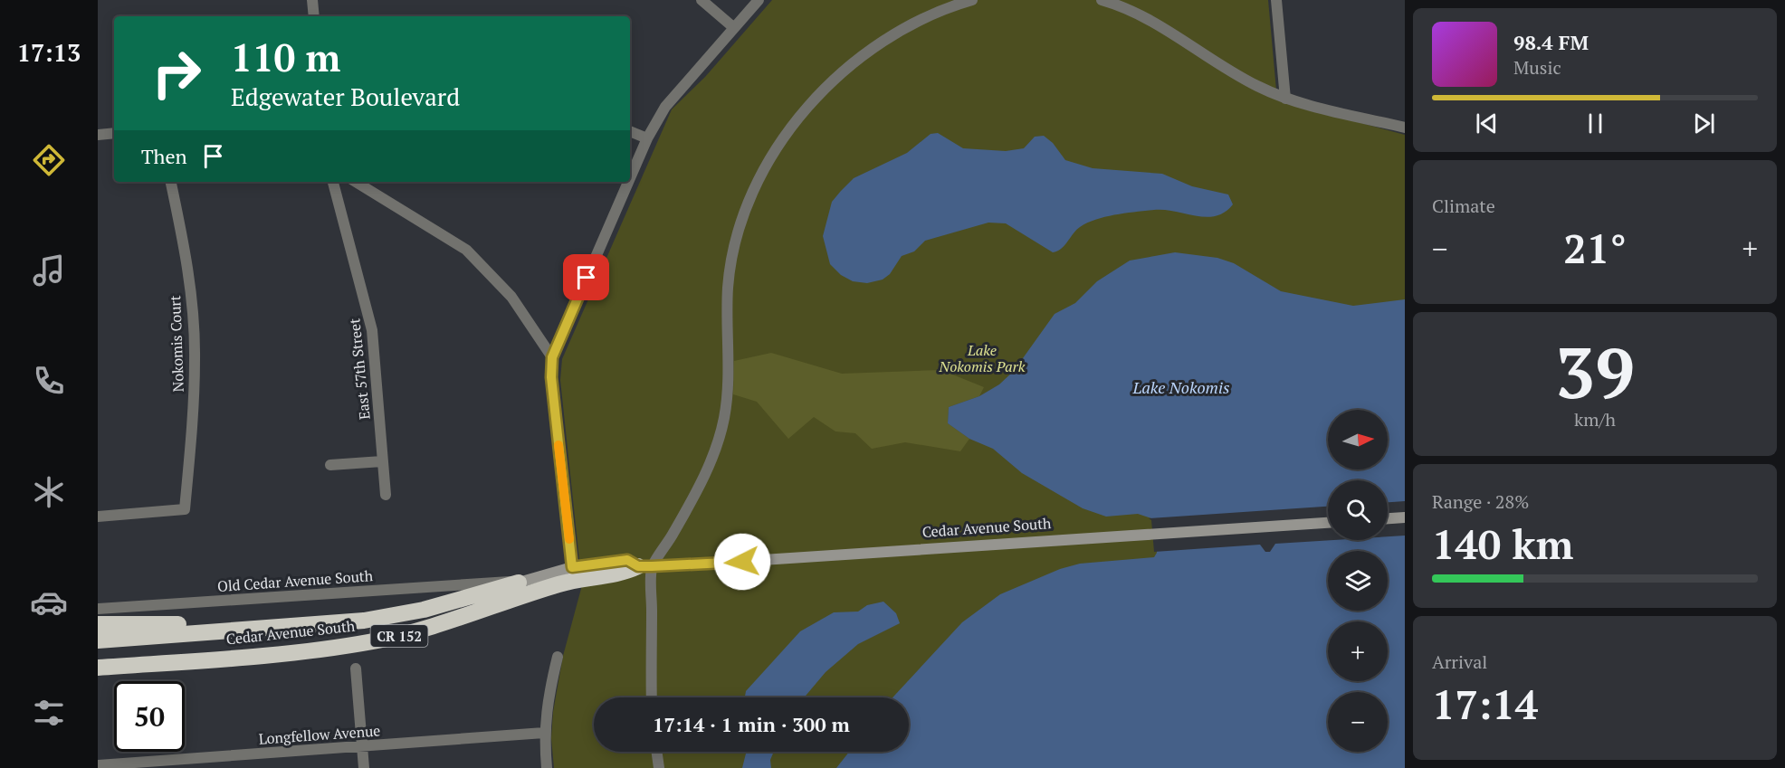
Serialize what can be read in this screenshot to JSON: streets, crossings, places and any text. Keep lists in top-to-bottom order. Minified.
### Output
{"streets":{"highway":["Cedar Avenue South","CR 152"],"street":["Nokomis Court","East 57th Street","Old Cedar Avenue South","Longfellow Avenue"]},"crossings":[["Cedar Avenue South","Old Cedar Avenue South"]],"water":["Lake Nokomis"],"parks":["Lake Nokomis Park"],"north":"right","page":{"tabs":"17:13","turn":["110 m","Edgewater Boulevard"],"song":["98.4 FM","Music"],"then":"Then","tile":["Climate",["39","km/h"],["Range · 28%","140 km"],["Arrival","17:14"]],"heat":["−","21°","+"],"map_buttons":["+","−"],"limit":"50","trip":"17:14 · 1 min · 300 m"}}
